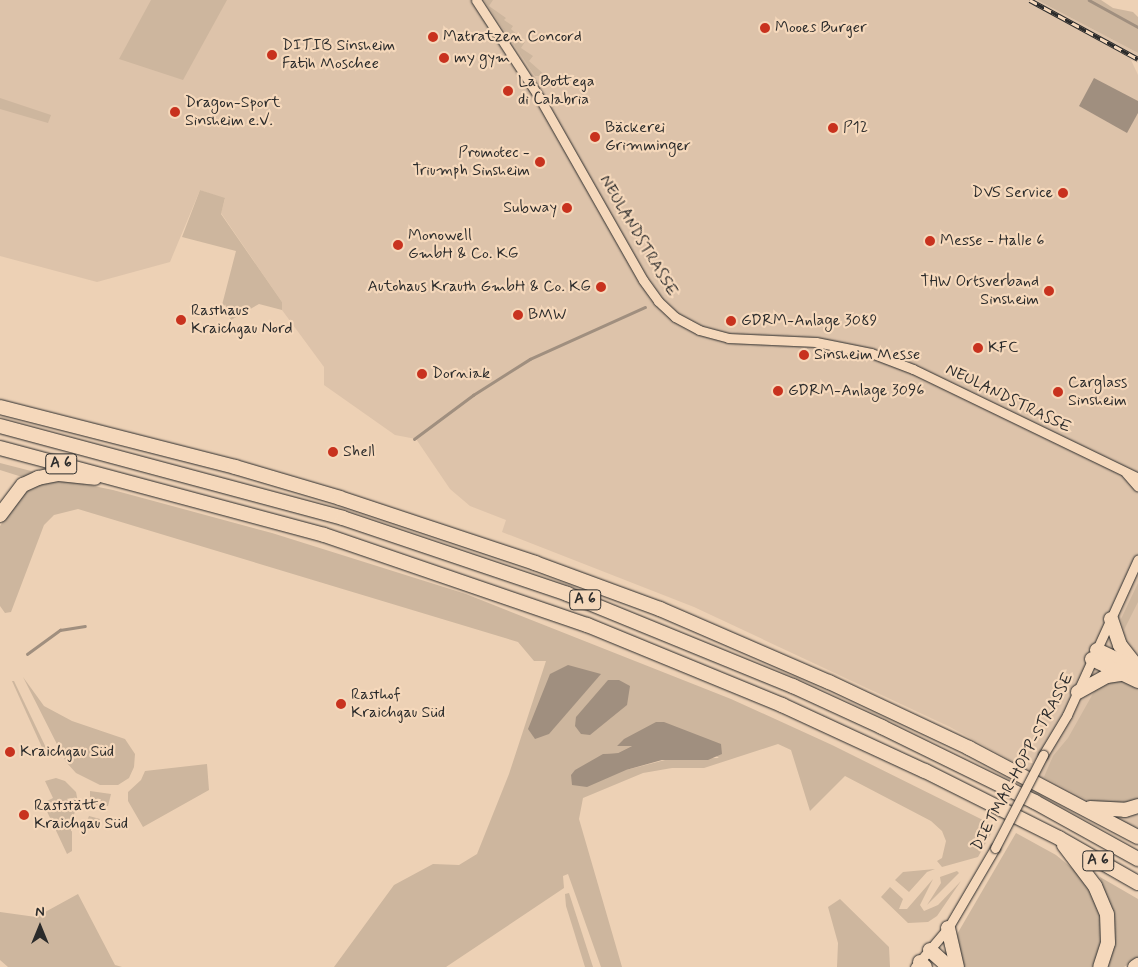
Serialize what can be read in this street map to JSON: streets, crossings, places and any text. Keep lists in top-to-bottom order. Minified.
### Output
{"streets":{"highway":["A 6"],"street":["NEULANDSTRASSE","DIETMAR-HOPP-STRASSE"]},"places":["Mooes Burger","Matratzen Concord","DITIB Sinsheim Fatih Moschee","my gym","La Bottega di Calabria","Dragon-Sport Sinsheim e.V.","P12","Bäckerei Grimminger","Promotec - Triumph Sinsheim","DVS Service","Subway","Messe - Halle 6","Monowell GmbH & Co. KG","Autohaus Krauth GmbH & Co. KG","THW Ortsverband Sinsheim","BMW","Rasthaus Kraichgau Nord","GDRM-Anlage 3089","KFC","Sinsheim Messe","Dorniak","GDRM-Anlage 3096","Carglass Sinsheim","Shell","Rasthof Kraichgau Süd","Kraichgau Süd","Raststätte Kraichgau Süd"],"north":"top"}
